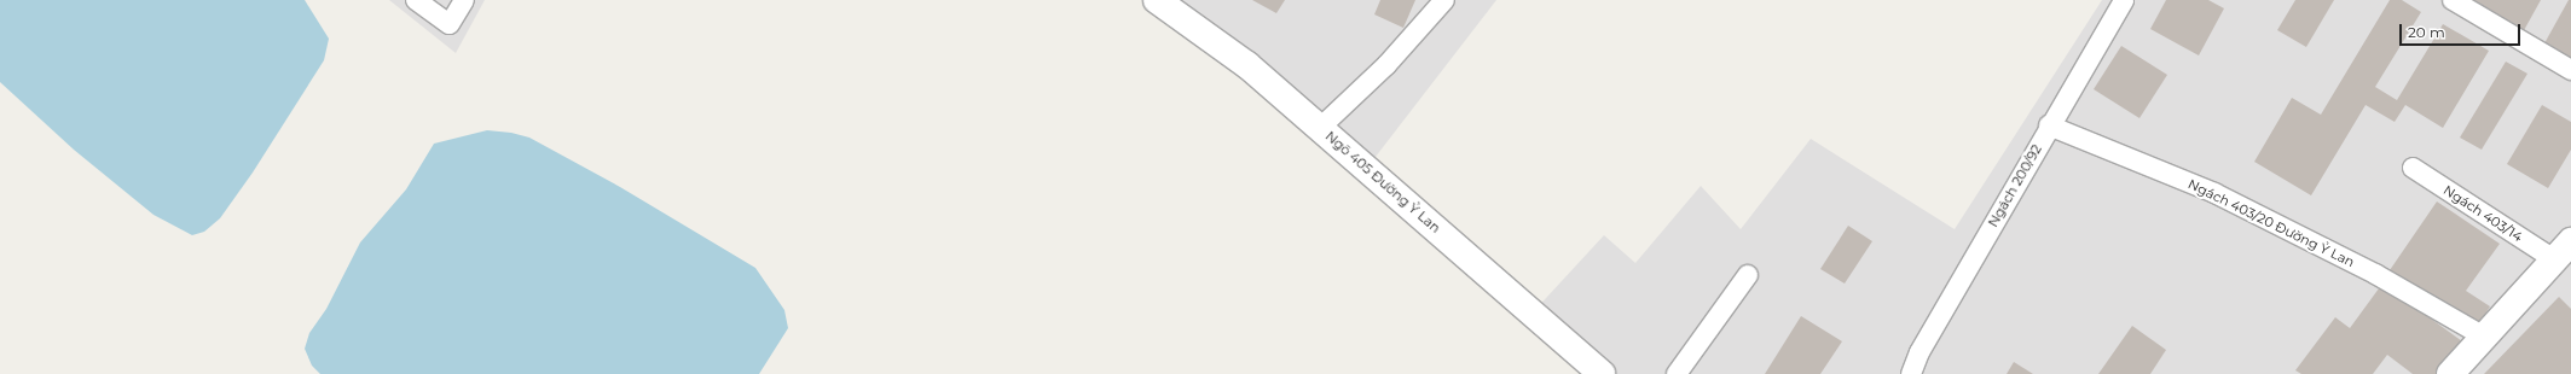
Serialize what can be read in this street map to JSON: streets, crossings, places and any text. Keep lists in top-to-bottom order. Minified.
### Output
{"streets":{"street":["Ngõ 405 Đường Ỷ Lan"],"lane":["Ngách 200/92","Ngách 403/14","Ngách 403/20 Đường Ỷ Lan"]},"crossings":[["Ngách 200/92","Ngách 403/20 Đường Ỷ Lan"]],"scale_bar":"20 m"}
